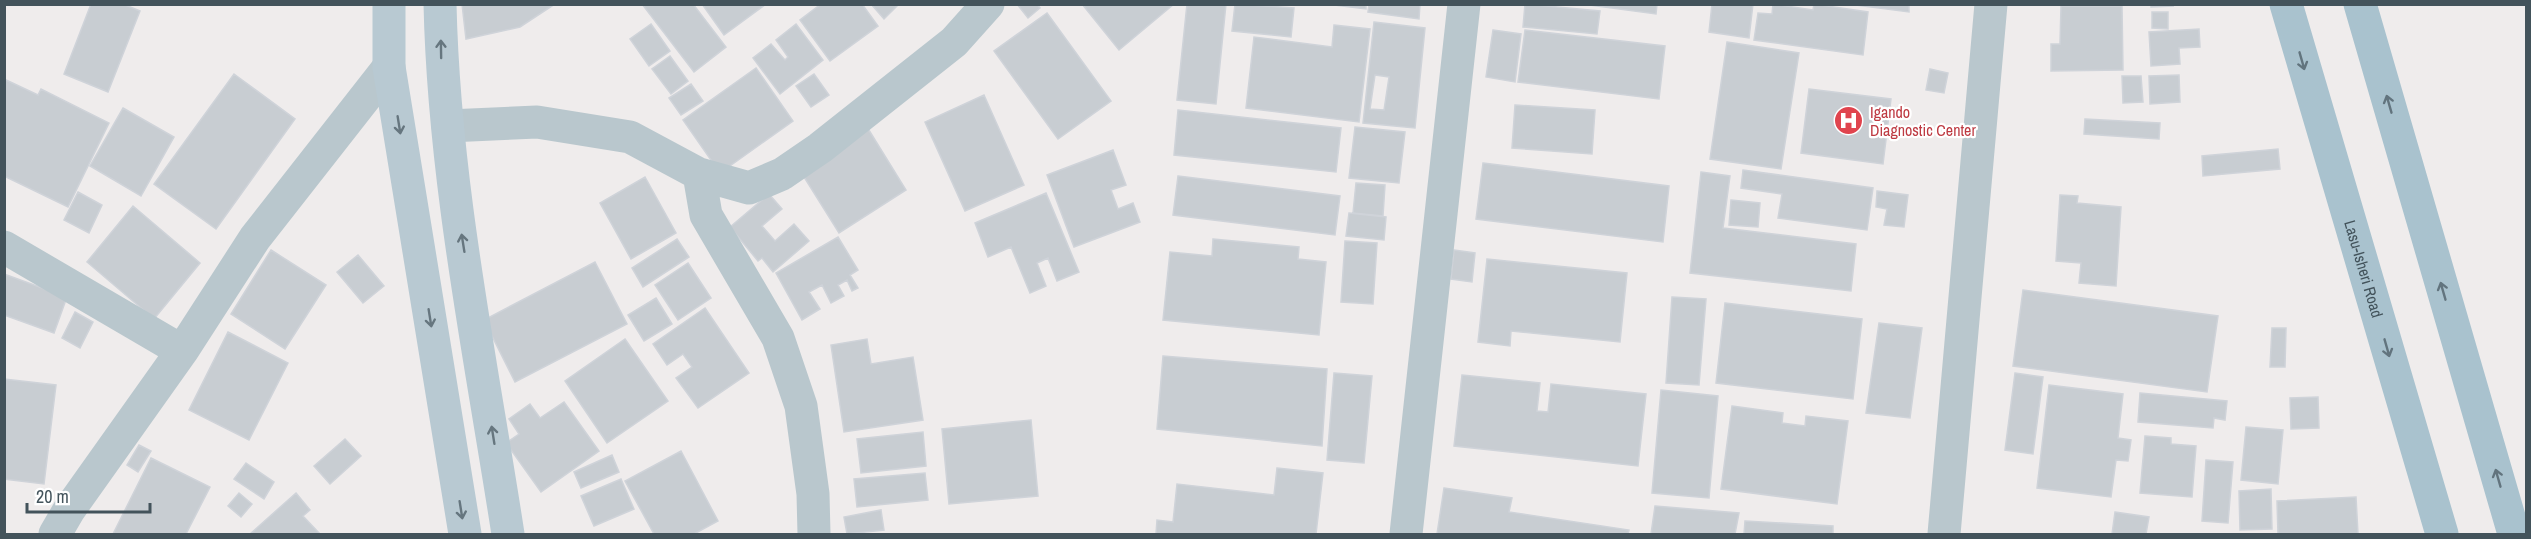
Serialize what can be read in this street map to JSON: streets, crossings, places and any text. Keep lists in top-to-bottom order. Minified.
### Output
{"streets":{"main road":["Lasu-Isheri Road"]},"places":{"hospital":["Igando Diagnostic Center"]},"scale_bar":"20 m"}
